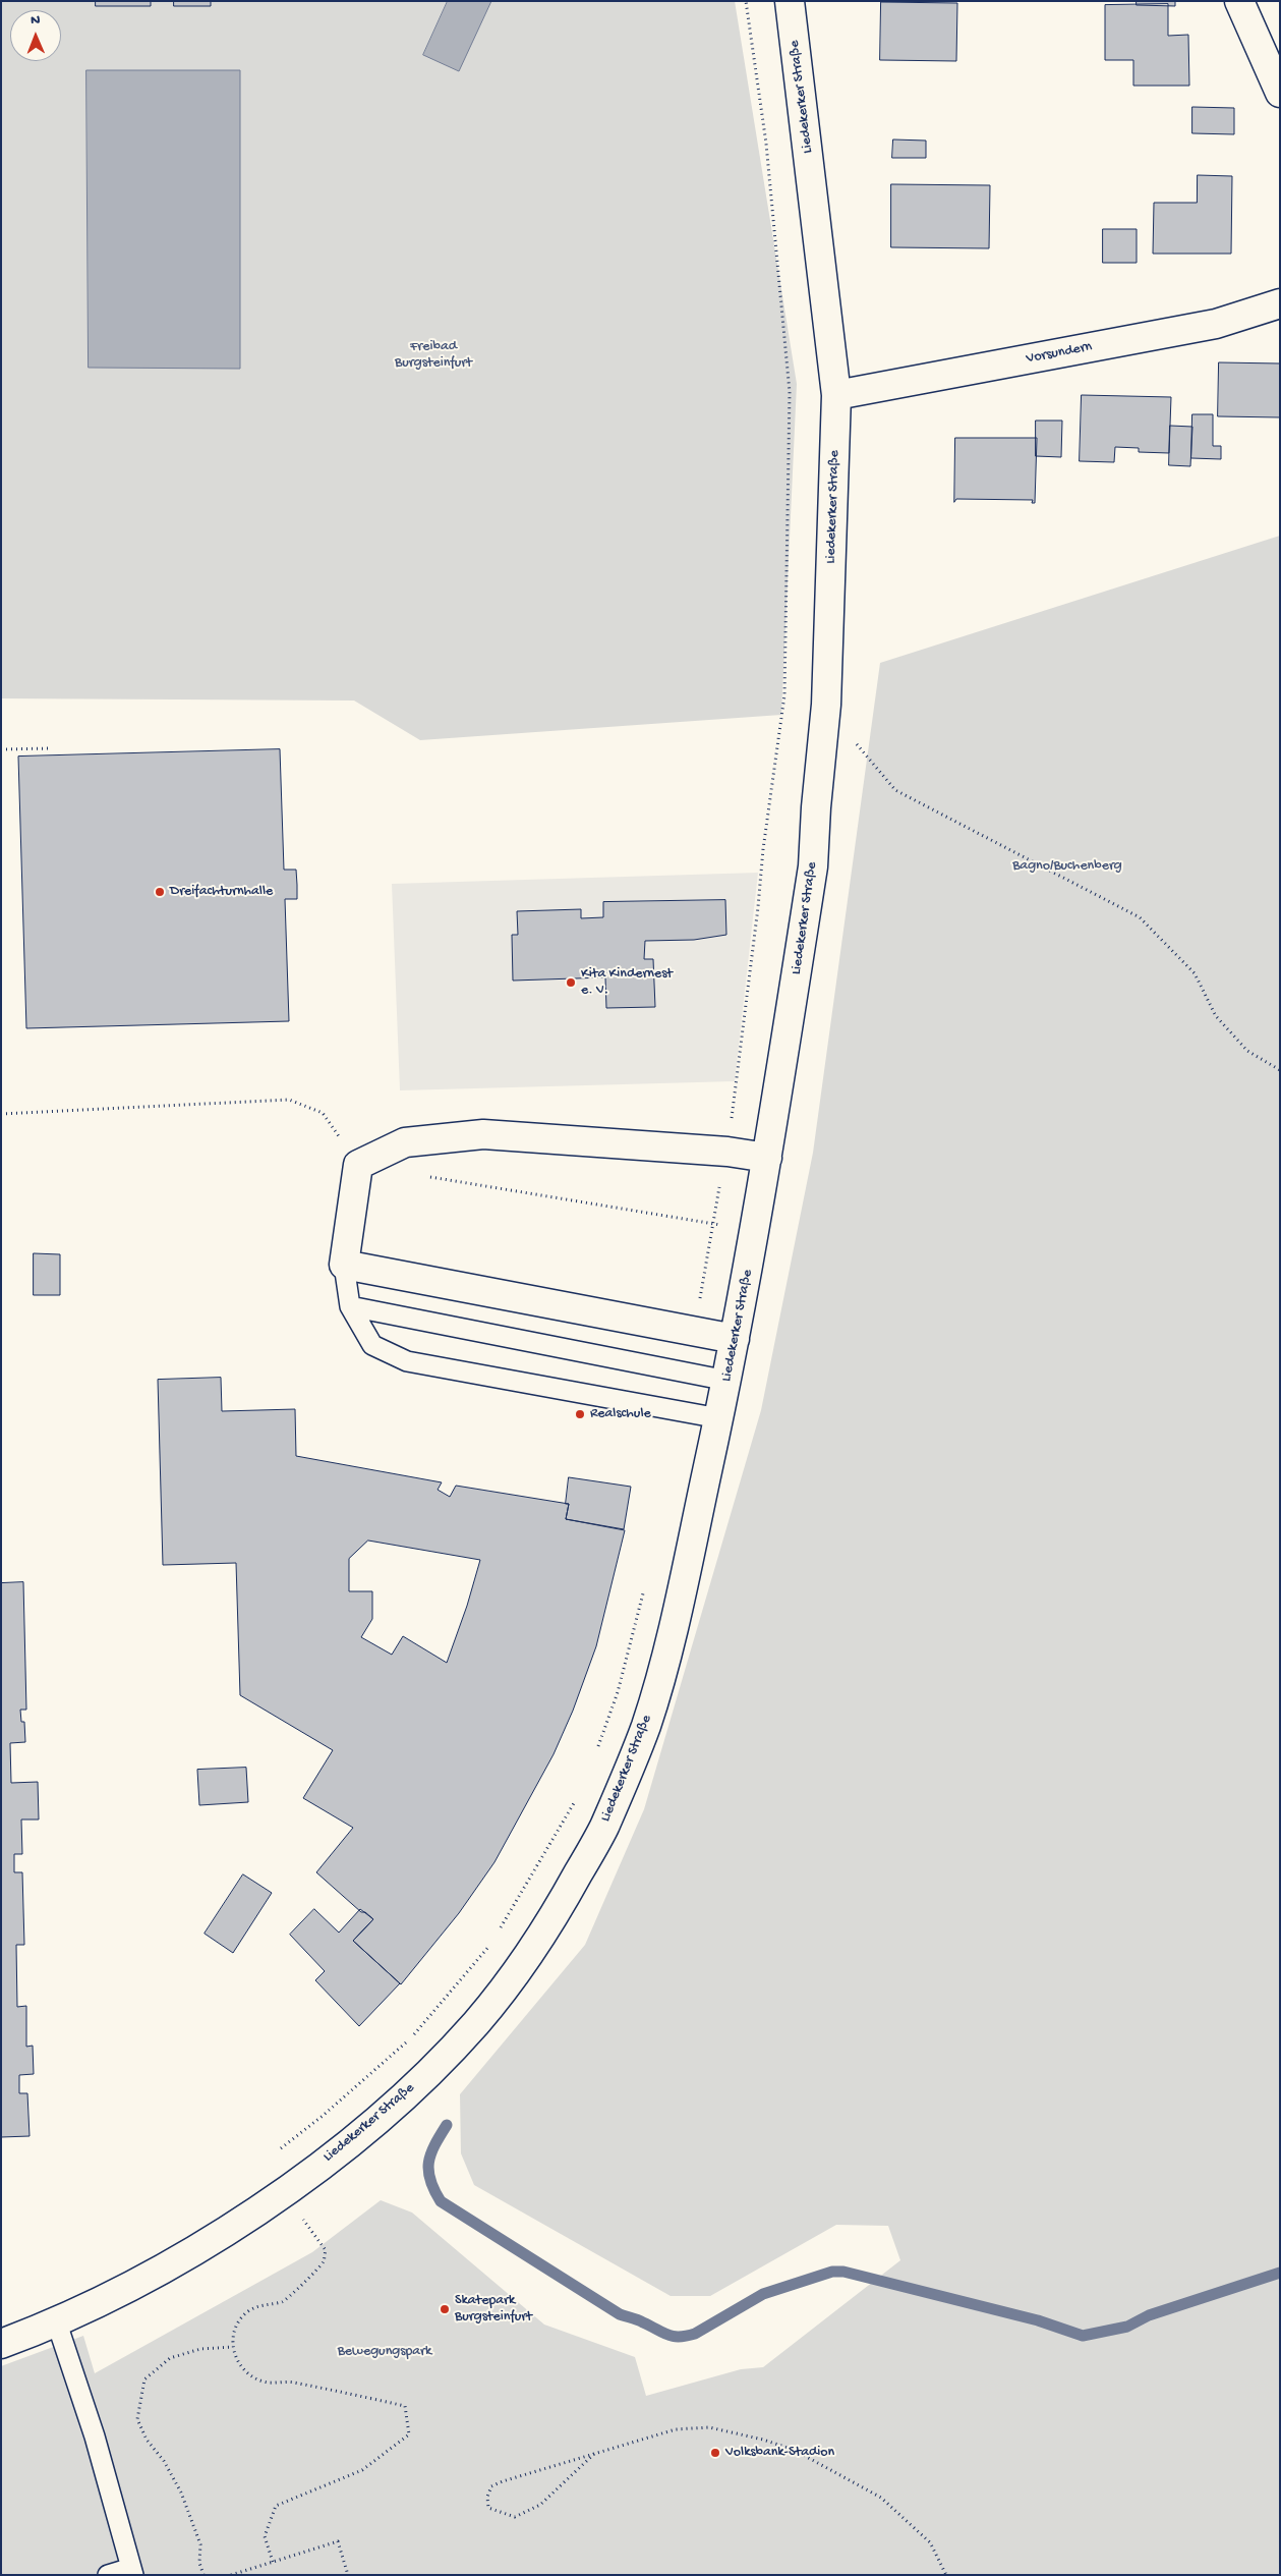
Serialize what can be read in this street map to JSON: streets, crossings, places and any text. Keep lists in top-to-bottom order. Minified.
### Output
{"streets":{"street":["Liedekerker Straße","Vorsundern"]},"crossings":[["Liedekerker Straße","Vorsundern"]],"parks":["Freibad Burgsteinfurt","Bagno/Buchenberg","Bewegungspark"],"places":["Dreifachturnhalle","Kita Kindernest e. V.","Realschule","Skatepark Burgsteinfurt","Volksbank-Stadion"],"north":"top"}
